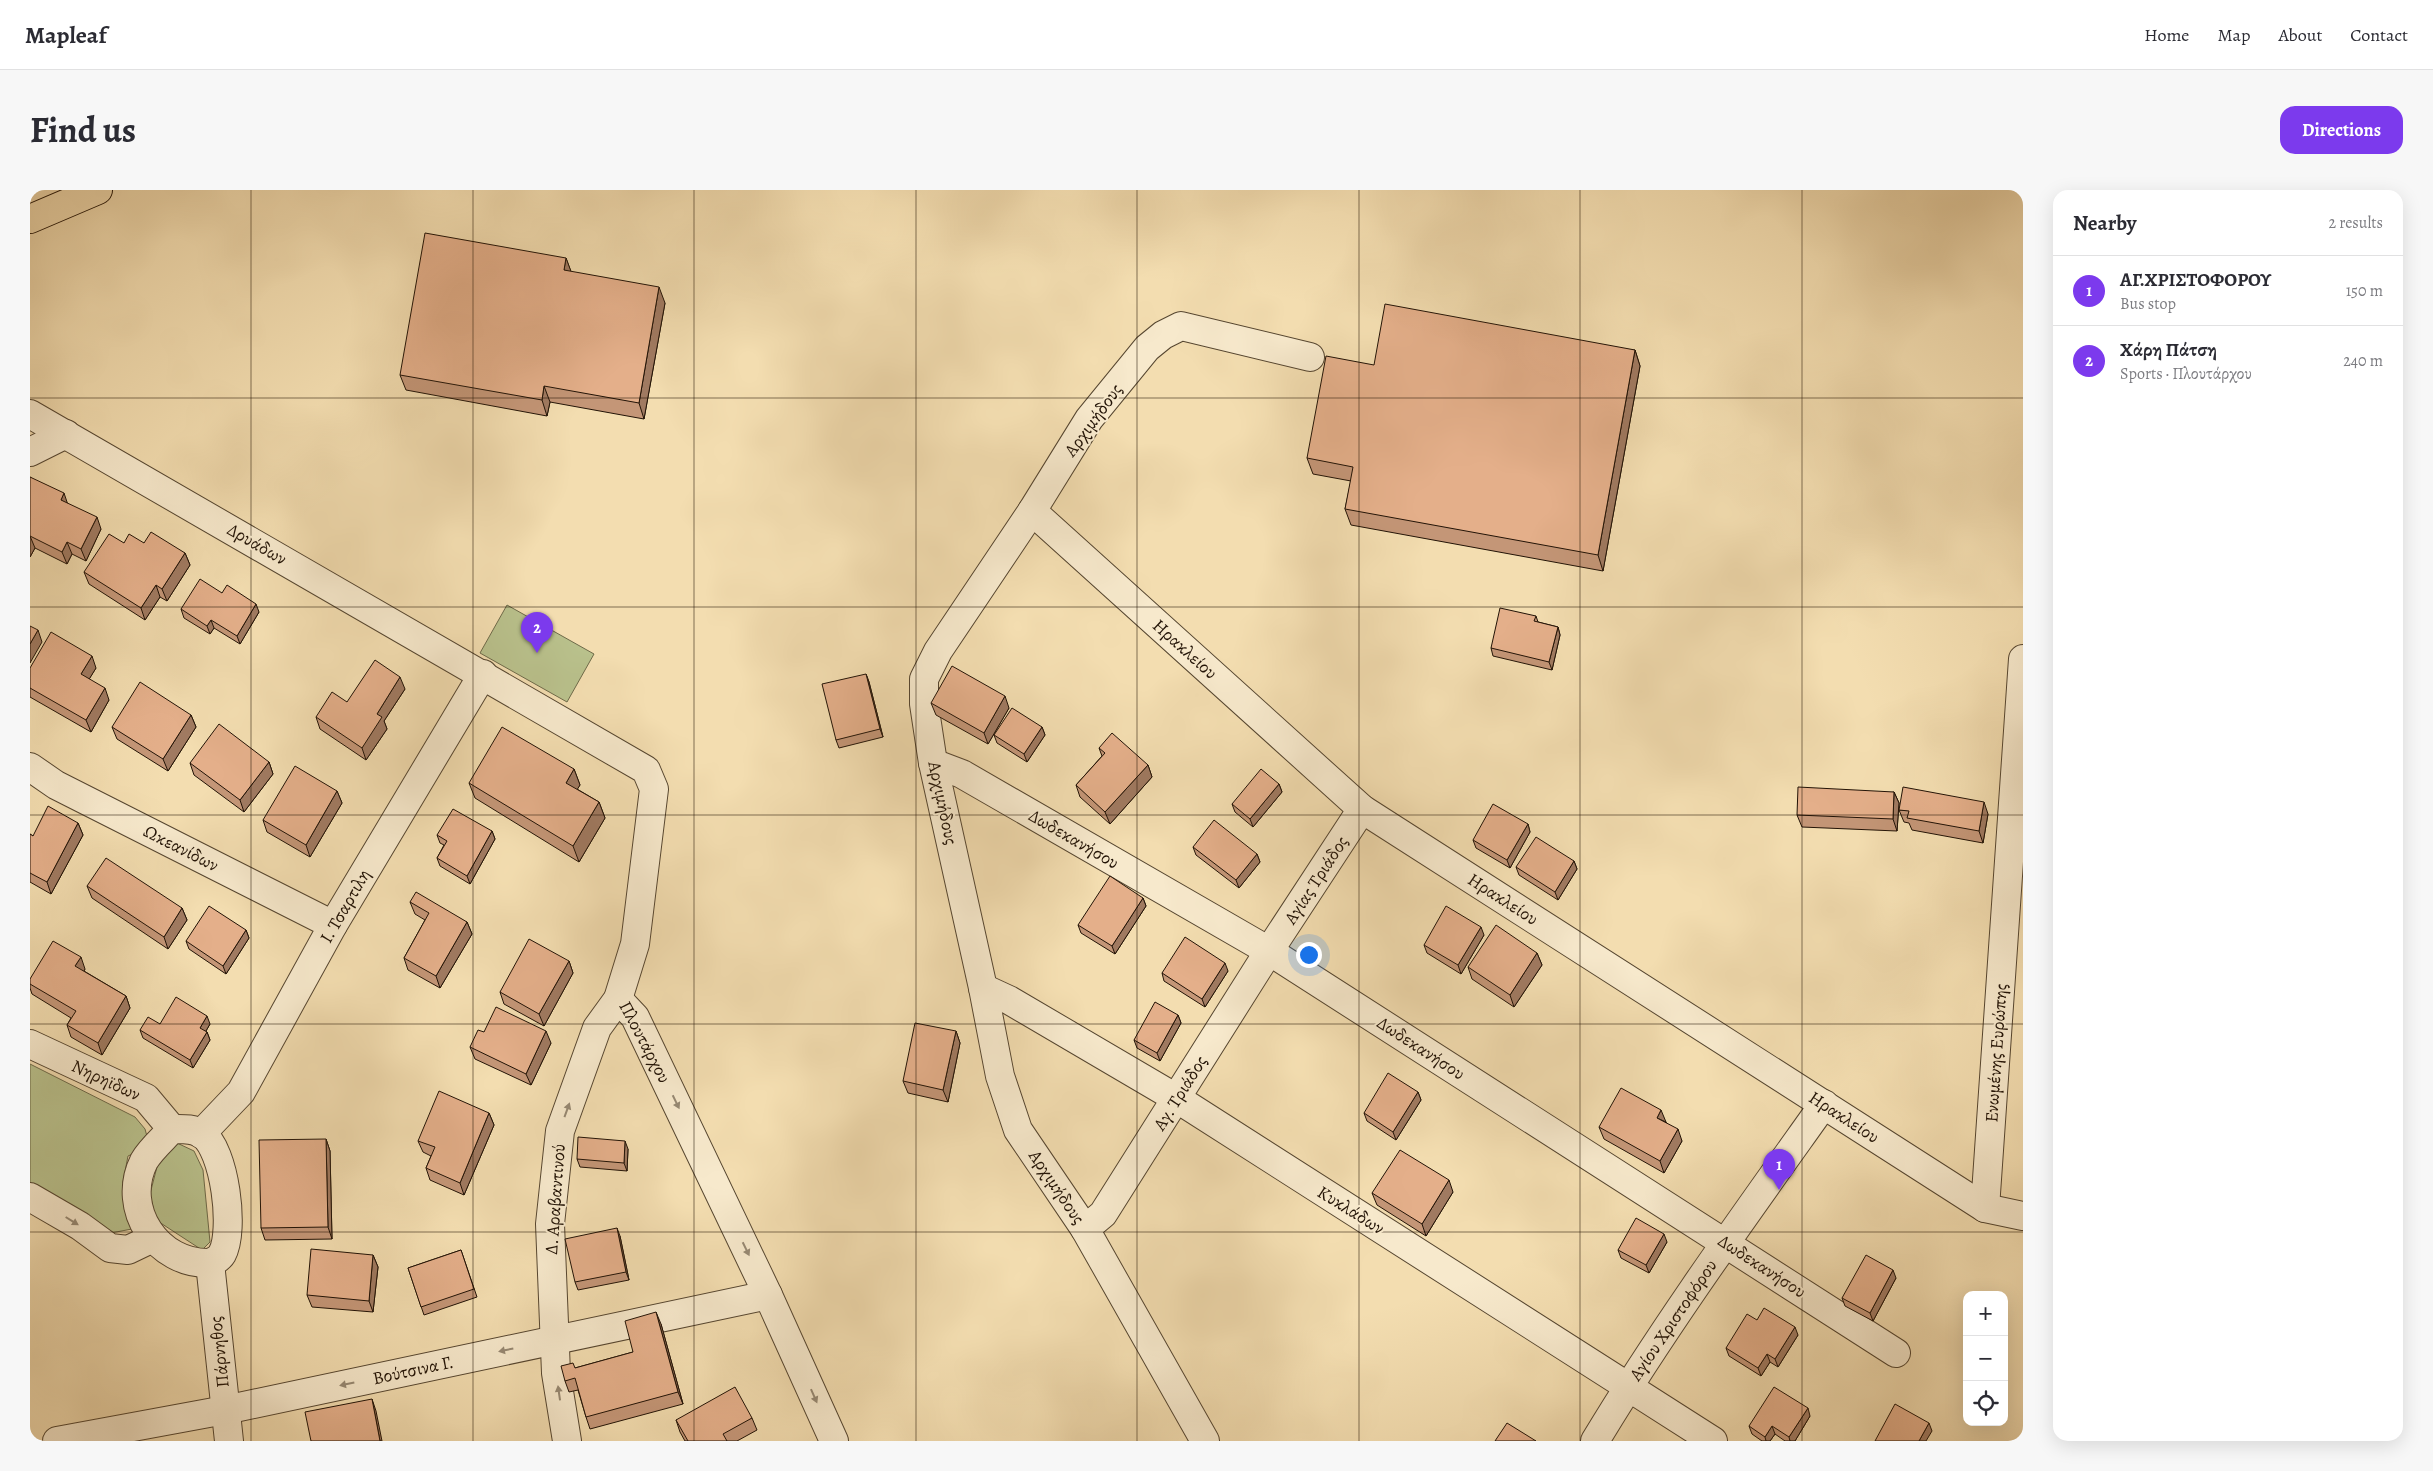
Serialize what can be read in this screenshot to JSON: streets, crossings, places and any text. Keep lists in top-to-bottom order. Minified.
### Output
{"streets":{"street":["Αρχιμήδους","Δρυάδων","Ηρακλείου","Δωδεκανήσου","Ωκεανίδων","Αγίας Τριάδος","Ι. Τσαρτιλη","Πλουτάρχου","Ενωμένης Ευρώπης","Νηρηϊδων","Αγ. Τριάδος","Δ. Αραβαντινού","Κυκλάδων","Αγίου Χριστοφόρου","Πάρνηθος","Βούτσινα Γ."]},"crossings":[["Αρχιμήδους","Ηρακλείου"],["Αρχιμήδους","Δωδεκανήσου"],["Αρχιμήδους","Αγ. Τριάδος"],["Αρχιμήδους","Κυκλάδων"],["Δρυάδων","Ι. Τσαρτιλη"],["Δρυάδων","Πλουτάρχου"],["Ηρακλείου","Αγίας Τριάδος"],["Ηρακλείου","Ενωμένης Ευρώπης"],["Ηρακλείου","Αγίου Χριστοφόρου"],["Δωδεκανήσου","Αγίας Τριάδος"],["Δωδεκανήσου","Αγ. Τριάδος"],["Δωδεκανήσου","Αγίου Χριστοφόρου"],["Ωκεανίδων","Ι. Τσαρτιλη"],["Αγίας Τριάδος","Αγ. Τριάδος"],["Ι. Τσαρτιλη","Πλουτάρχου"],["Ι. Τσαρτιλη","Νηρηϊδων"],["Ι. Τσαρτιλη","Πάρνηθος"],["Πλουτάρχου","Δ. Αραβαντινού"],["Πλουτάρχου","Βούτσινα Γ."],["Νηρηϊδων","Πάρνηθος"],["Αγ. Τριάδος","Κυκλάδων"],["Δ. Αραβαντινού","Βούτσινα Γ."],["Κυκλάδων","Αγίου Χριστοφόρου"],["Πάρνηθος","Βούτσινα Γ."]],"one_way":["Πλουτάρχου","Δ. Αραβαντινού","Βούτσινα Γ."],"page":{"header":"Mapleaf","nav":["Home","Map","About","Contact"],"title":"Find us","buttons":"Directions","heading":["Nearby","2 results"],"list":[{"mark":"1","name":"ΑΓ.ΧΡΙΣΤΟΦΟΡΟΥ","note":"Bus stop","value":"150 m"},{"mark":"2","name":"Χάρη Πάτση","note":"Sports · Πλουτάρχου","value":"240 m"}],"pins":["2","1"],"map_buttons":["+","−"]}}
